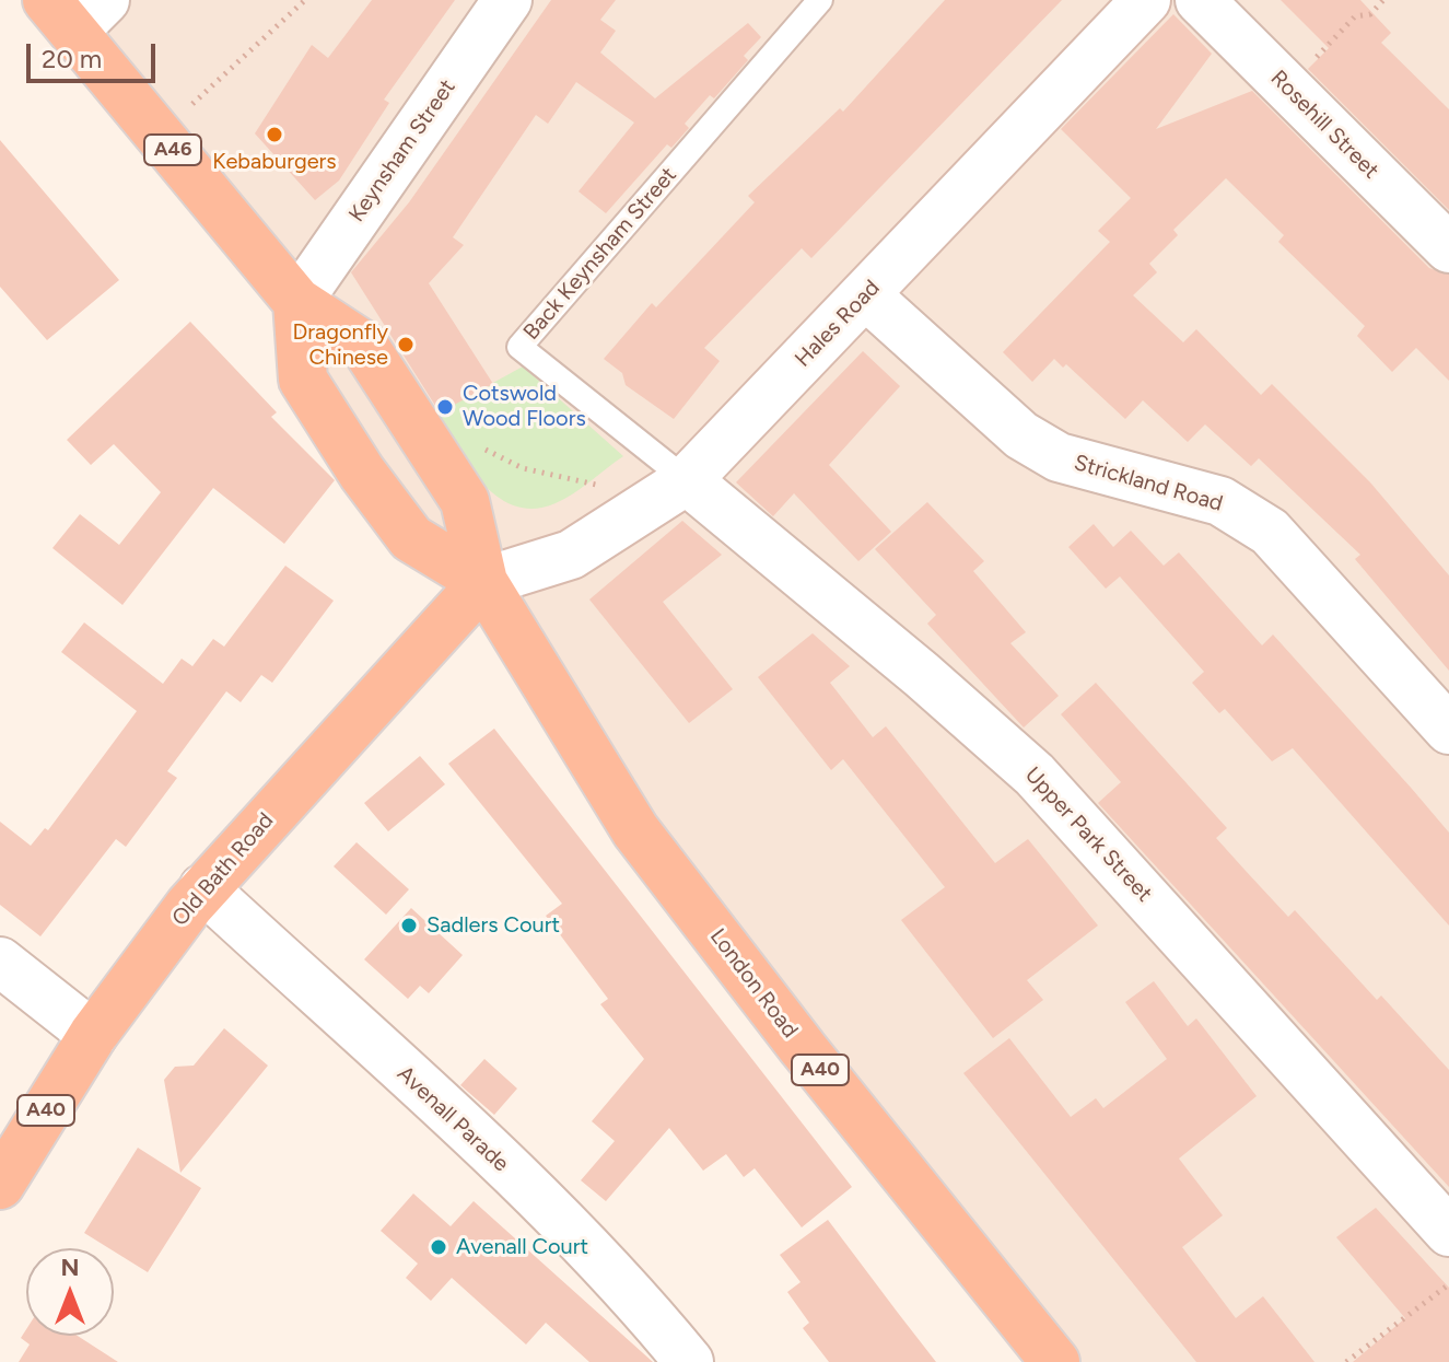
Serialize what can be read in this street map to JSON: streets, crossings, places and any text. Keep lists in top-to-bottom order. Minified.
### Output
{"streets":{"highway":["A46","Old Bath Road","London Road","A40"],"street":["Rosehill Street","Keynsham Street","Hales Road","Strickland Road","Upper Park Street","Avenall Parade"],"lane":["Back Keynsham Street"]},"crossings":[["Keynsham Street","London Road"],["Back Keynsham Street","Hales Road"],["Back Keynsham Street","Upper Park Street"],["Hales Road","Strickland Road"],["Hales Road","Upper Park Street"],["Hales Road","Old Bath Road"],["Hales Road","London Road"],["Old Bath Road","London Road"],["Old Bath Road","Avenall Parade"]],"places":["Kebaburgers","Dragonfly Chinese","Cotswold Wood Floors","Sadlers Court","Avenall Court"],"scale_bar":"20 m","north":"top"}
